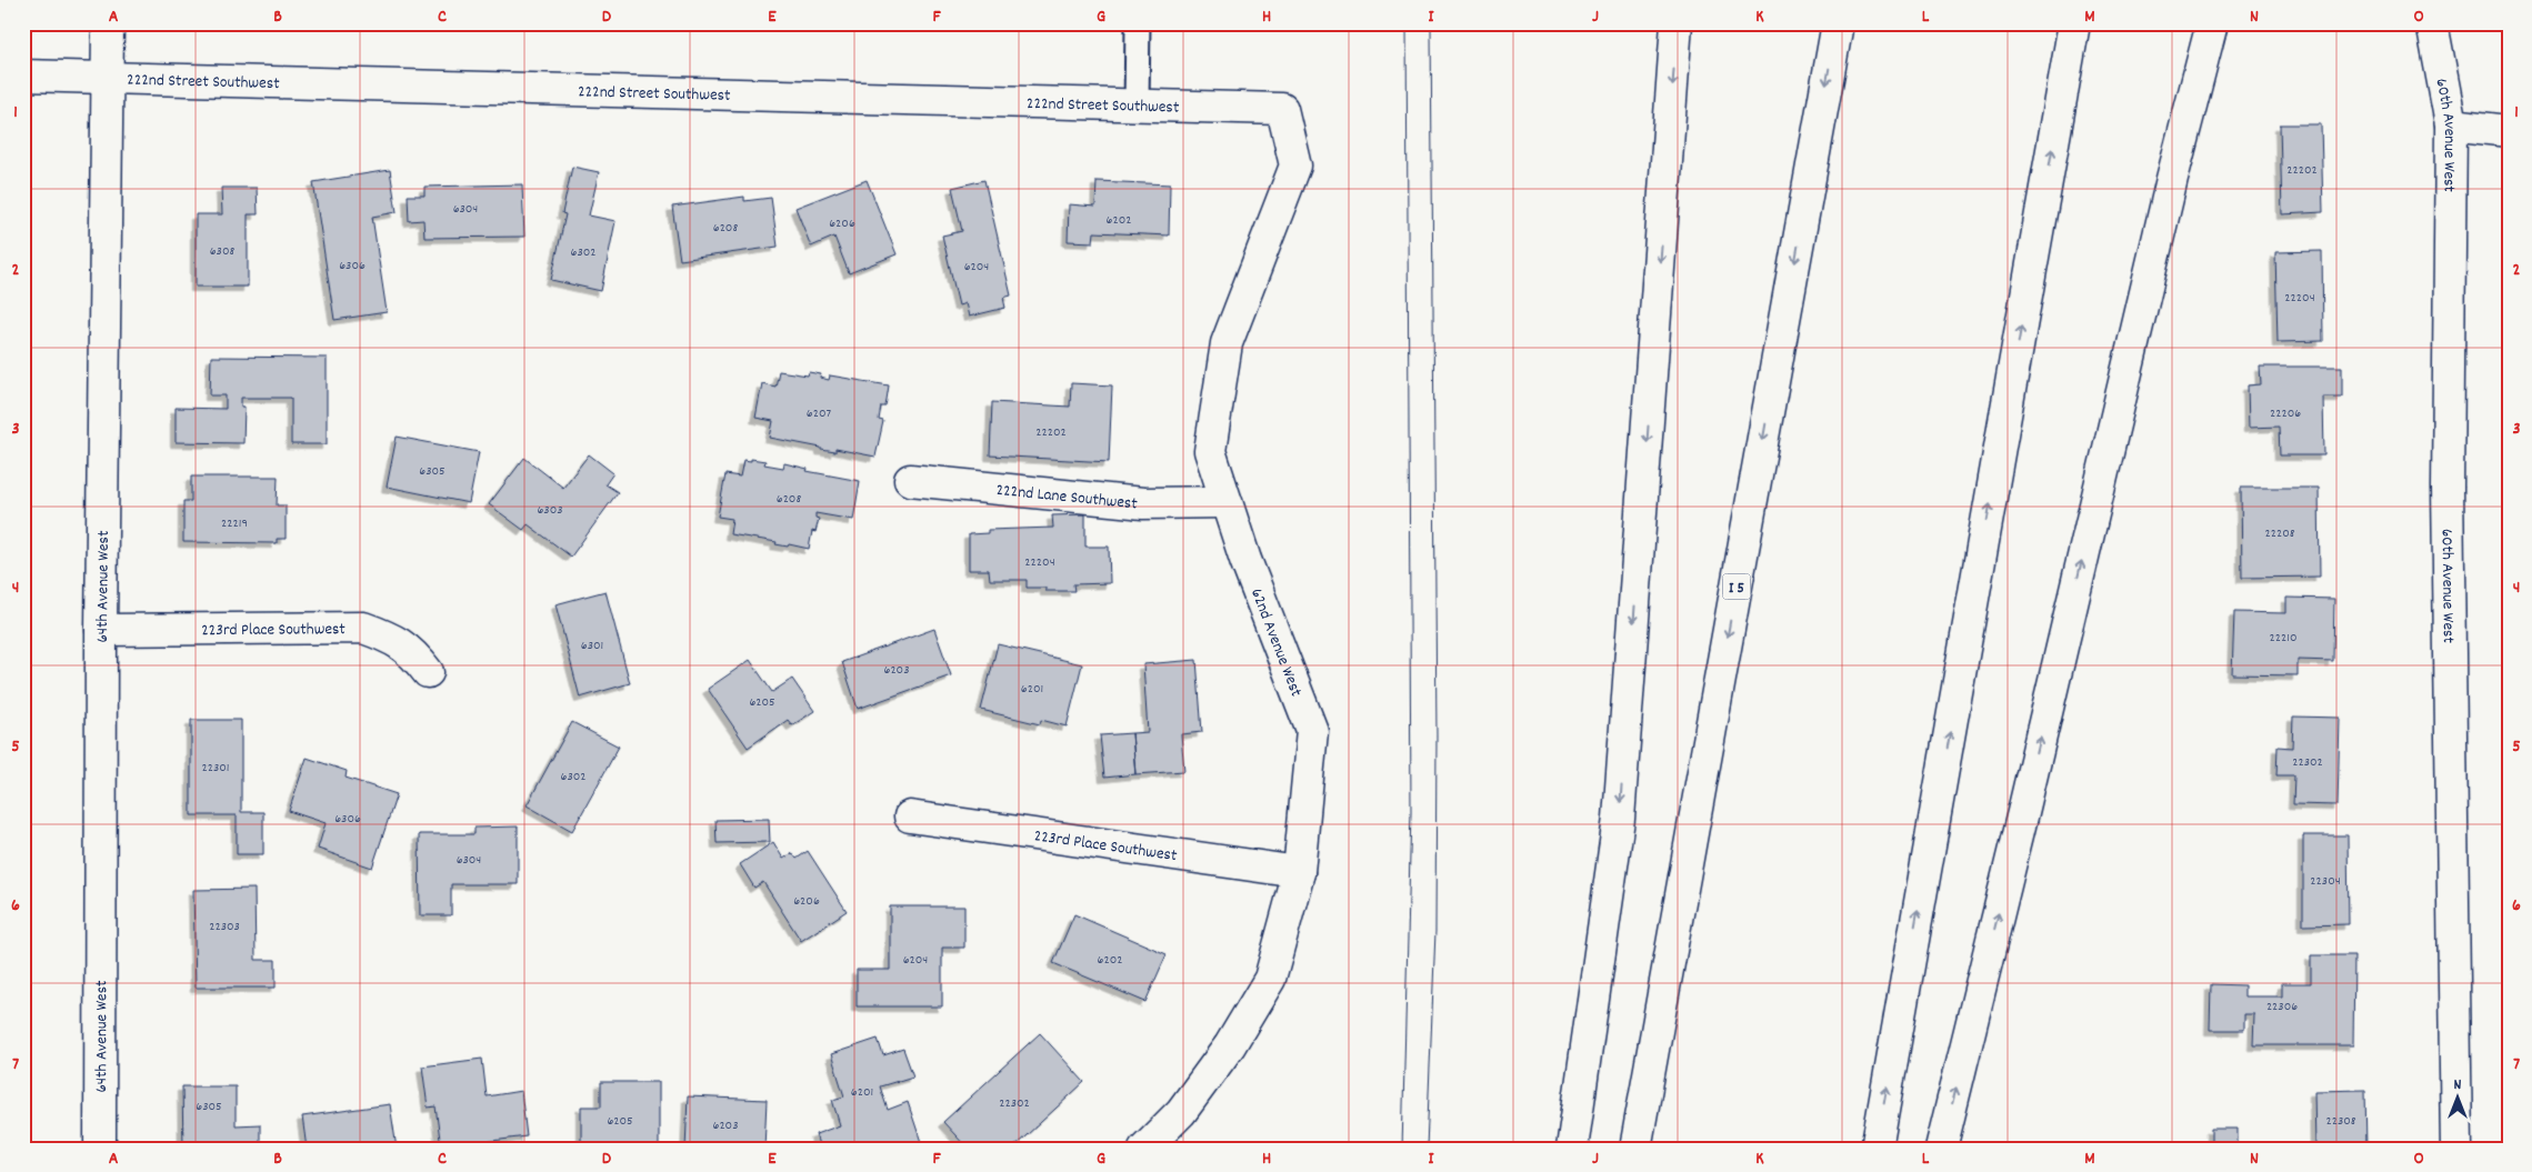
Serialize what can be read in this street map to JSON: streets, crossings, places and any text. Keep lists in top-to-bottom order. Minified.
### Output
{"streets":{"main road":["222nd Street Southwest","60th Avenue West","222nd Lane Southwest","64th Avenue West","I 5","223rd Place Southwest","62nd Avenue West"]},"crossings":[["222nd Street Southwest","64th Avenue West"],["222nd Street Southwest","62nd Avenue West"],["222nd Lane Southwest","62nd Avenue West"],["64th Avenue West","223rd Place Southwest"],["223rd Place Southwest","62nd Avenue West"]],"house_numbers":["22202","6304","6202","6206","6208","6308","6302","6306","6204","22204","6207","22206","22202","6305","6208","6303","22219","22208","22204","22210","6301","6203","6201","6205","22302","22301","6302","6306","6304","22304","6206","22303","6204","6202","22306","6201","22302","6305","6205","22308","6203"],"north":"top","grid":{"columns":["A","B","C","D","E","F","G","H","I","J","K","L","M","N","O"],"rows":["1","2","3","4","5","6","7"]}}
